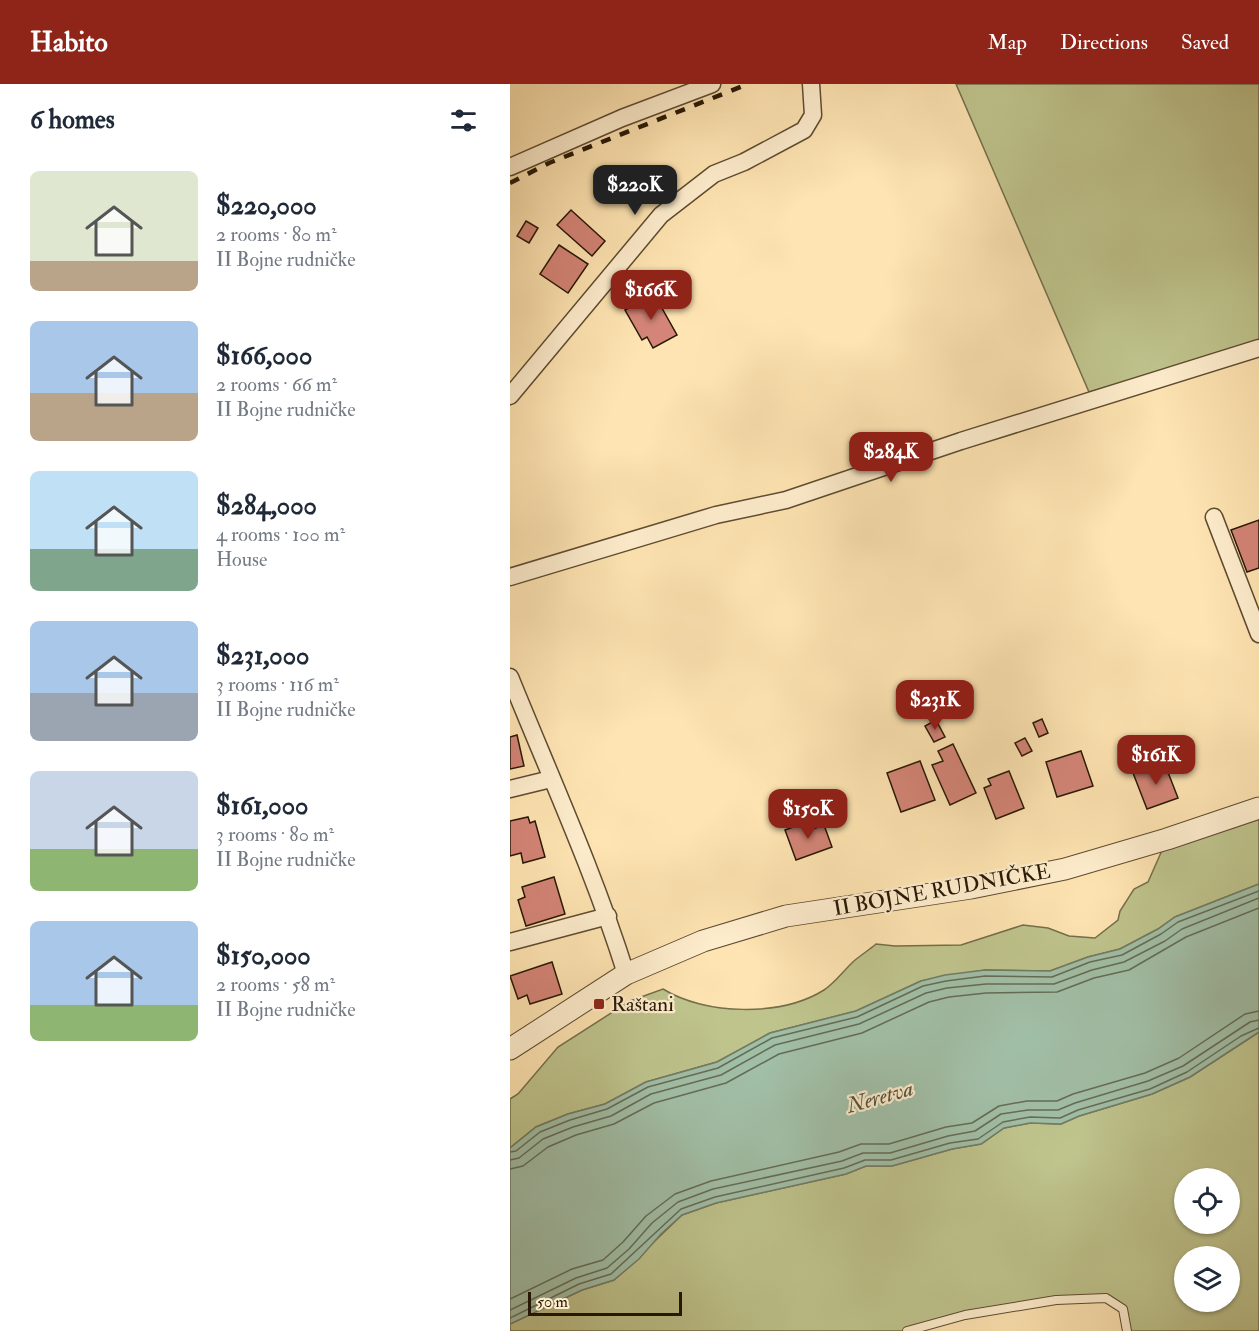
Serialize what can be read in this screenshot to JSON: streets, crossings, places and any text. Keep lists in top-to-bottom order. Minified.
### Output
{"streets":{"street":["II BOJNE RUDNIČKE"]},"water":["Neretva"],"places":{"transit":["Raštani"]},"scale_bar":"50 m","page":{"header":"Habito","nav":["Map","Directions","Saved"],"heading":"6 homes","list":[{"name":"$220,000","note":"2 rooms · 80 m² · II Bojne rudničke"},{"name":"$166,000","note":"2 rooms · 66 m² · II Bojne rudničke"},{"name":"$284,000","note":"4 rooms · 100 m² · House"},{"name":"$231,000","note":"3 rooms · 116 m² · II Bojne rudničke"},{"name":"$161,000","note":"3 rooms · 80 m² · II Bojne rudničke"},{"name":"$150,000","note":"2 rooms · 58 m² · II Bojne rudničke"}],"price":["$220K","$166K","$284K","$231K","$161K","$150K"],"scale":"50 m"}}
